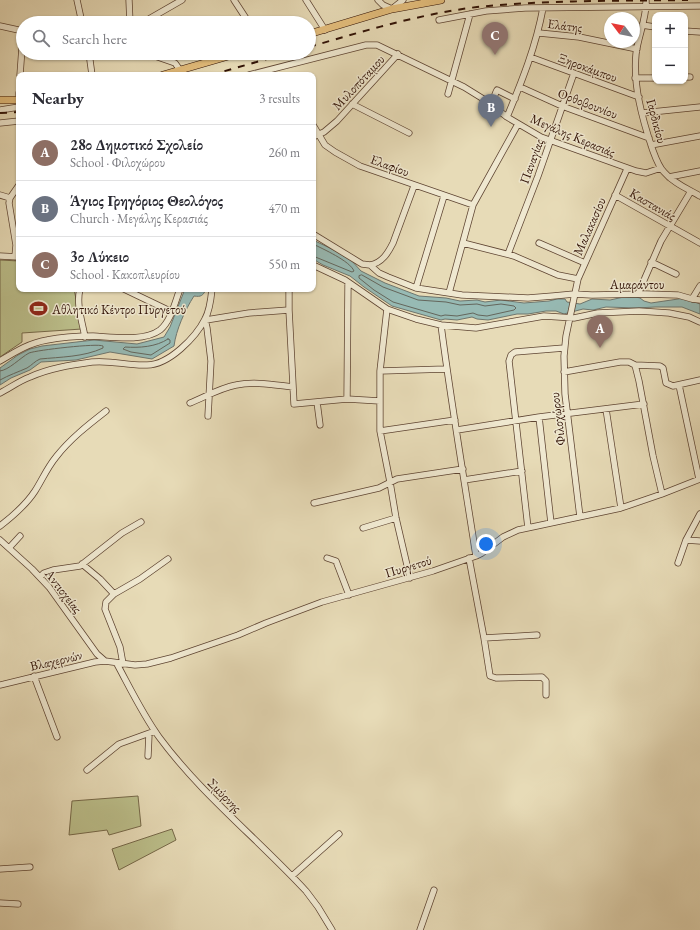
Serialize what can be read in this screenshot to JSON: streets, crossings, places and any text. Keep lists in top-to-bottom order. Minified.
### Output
{"streets":{"street":["Ελάτης","Ξηροκάμπου","Μυλοπόταμου","Ορθοβουνίου","Γαρδικίου","Μεγάλης Κερασιάς","Παναγίας","Ελαφίου","Καστανιάς","Μαλακασίου","Αμαράντου","Φιλοχώρου","Πυργετού","Αντιοχείας","Βλαχερνών","Σμύρνης"]},"crossings":[["Ξηροκάμπου","Γαρδικίου"],["Ξηροκάμπου","Παναγίας"],["Μυλοπόταμου","Μεγάλης Κερασιάς"],["Μυλοπόταμου","Ελαφίου"],["Ορθοβουνίου","Γαρδικίου"],["Ορθοβουνίου","Παναγίας"],["Γαρδικίου","Μεγάλης Κερασιάς"],["Μεγάλης Κερασιάς","Παναγίας"],["Μεγάλης Κερασιάς","Μαλακασίου"],["Καστανιάς","Μαλακασίου"],["Μαλακασίου","Αμαράντου"],["Μαλακασίου","Φιλοχώρου"],["Φιλοχώρου","Πυργετού"],["Πυργετού","Βλαχερνών"],["Πυργετού","Σμύρνης"],["Αντιοχείας","Βλαχερνών"],["Βλαχερνών","Σμύρνης"]],"places":{"sports":["Αθλητικό Κέντρο Πυργετού"]},"north":"top left","page":{"map_buttons":["+","−"],"search":"Search here","pins":["C","B","A"],"heading":["Nearby","3 results"],"list":[{"mark":"A","name":"28ο Δημοτικό Σχολείο","note":"School · Φιλοχώρου","value":"260 m"},{"mark":"B","name":"Άγιος Γρηγόριος Θεολόγος","note":"Church · Μεγάλης Κερασιάς","value":"470 m"},{"mark":"C","name":"3ο Λύκειο","note":"School · Κακοπλευρίου","value":"550 m"}]}}
